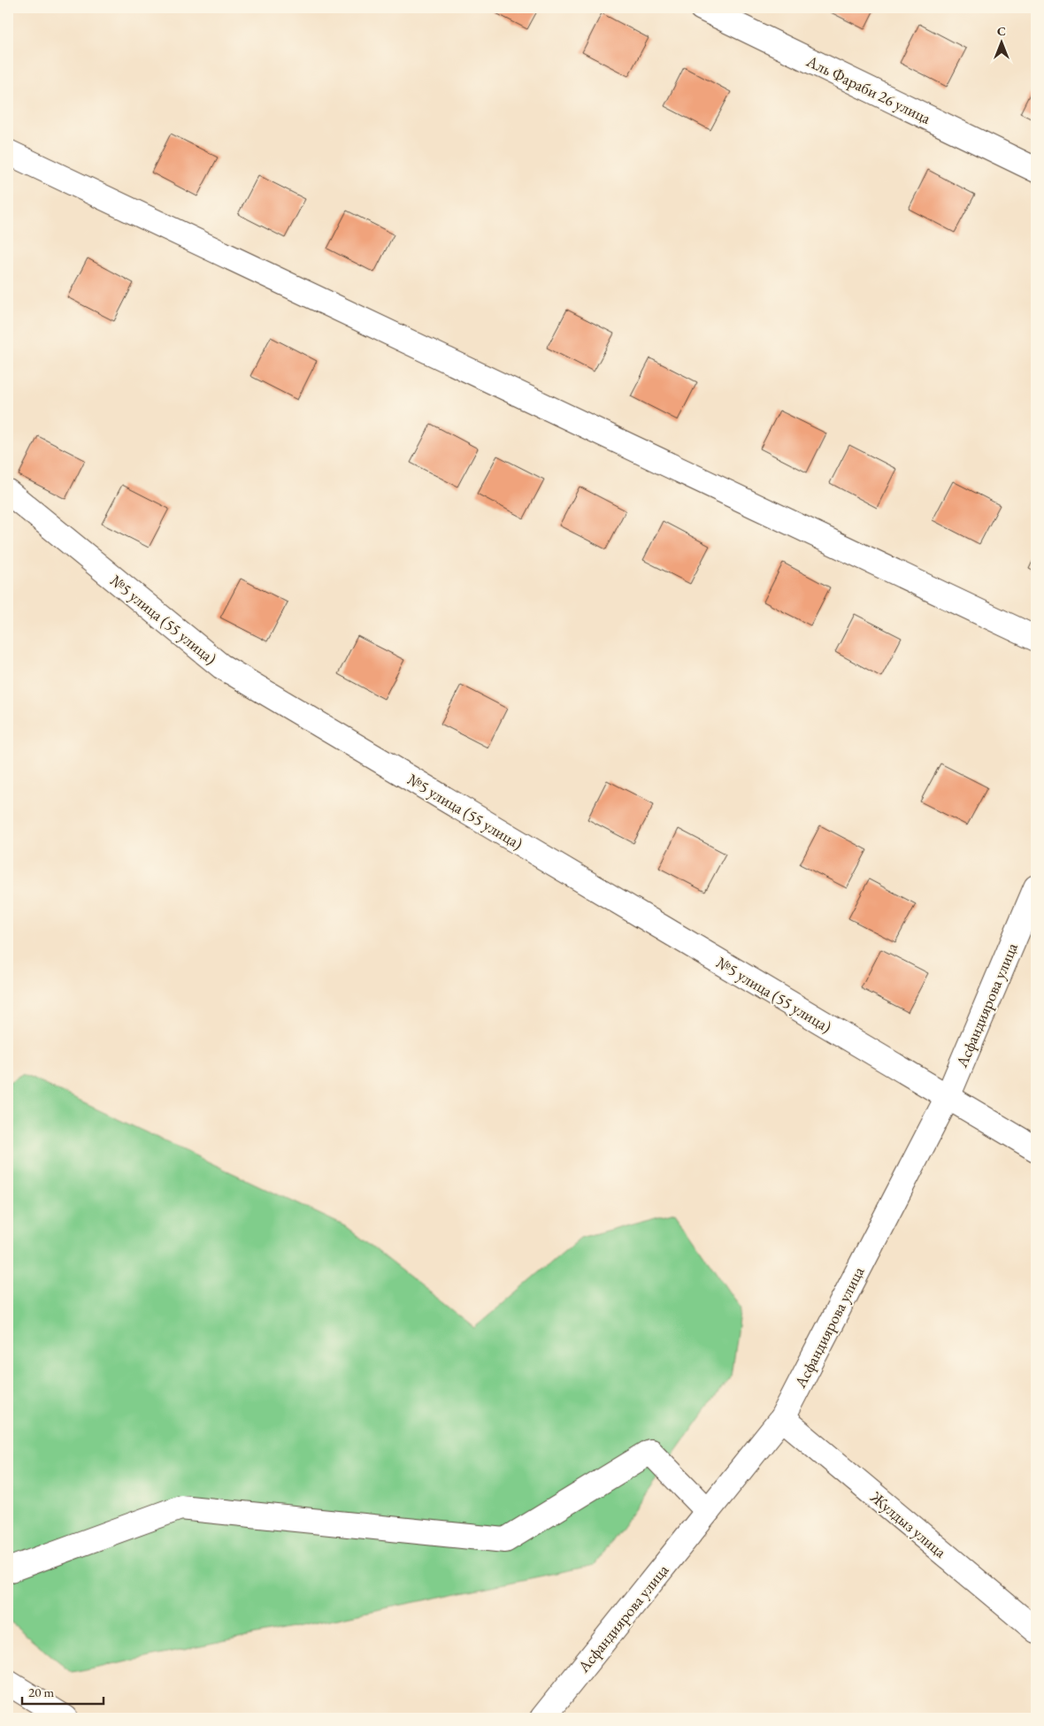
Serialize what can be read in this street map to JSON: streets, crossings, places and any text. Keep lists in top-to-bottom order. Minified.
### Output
{"streets":{"street":["Аль Фараби 26 улица","№5 улица (55 улица)","Асфандиярова улица","Жулдыз улица"]},"crossings":[["№5 улица (55 улица)","Асфандиярова улица"],["Асфандиярова улица","Жулдыз улица"]],"scale_bar":"20 m","north":"top"}
